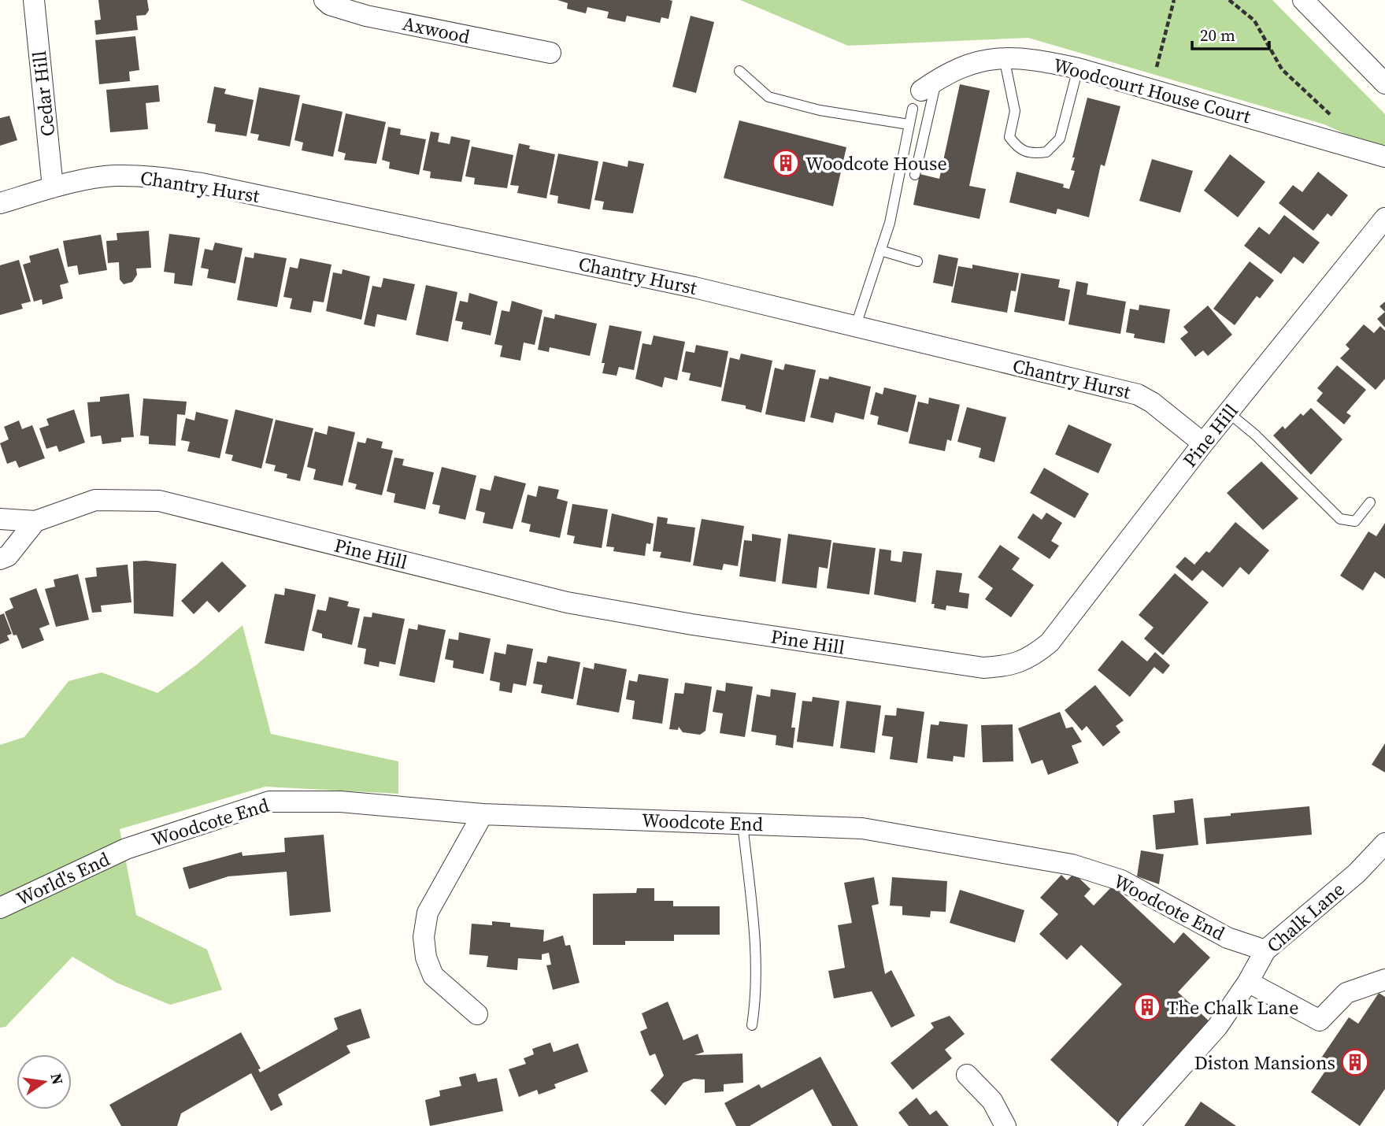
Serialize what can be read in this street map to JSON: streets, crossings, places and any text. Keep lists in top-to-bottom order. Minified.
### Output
{"streets":{"street":["Axwood","Woodcourt House Court","Cedar Hill","Chantry Hurst","Pine Hill","Woodcote End","World's End","Chalk Lane"]},"crossings":[["Cedar Hill","Chantry Hurst"],["Chantry Hurst","Pine Hill"],["Woodcote End","World's End"],["Woodcote End","Chalk Lane"]],"places":{"building":["Woodcote House","The Chalk Lane","Diston Mansions"]},"scale_bar":"20 m","north":"right"}
